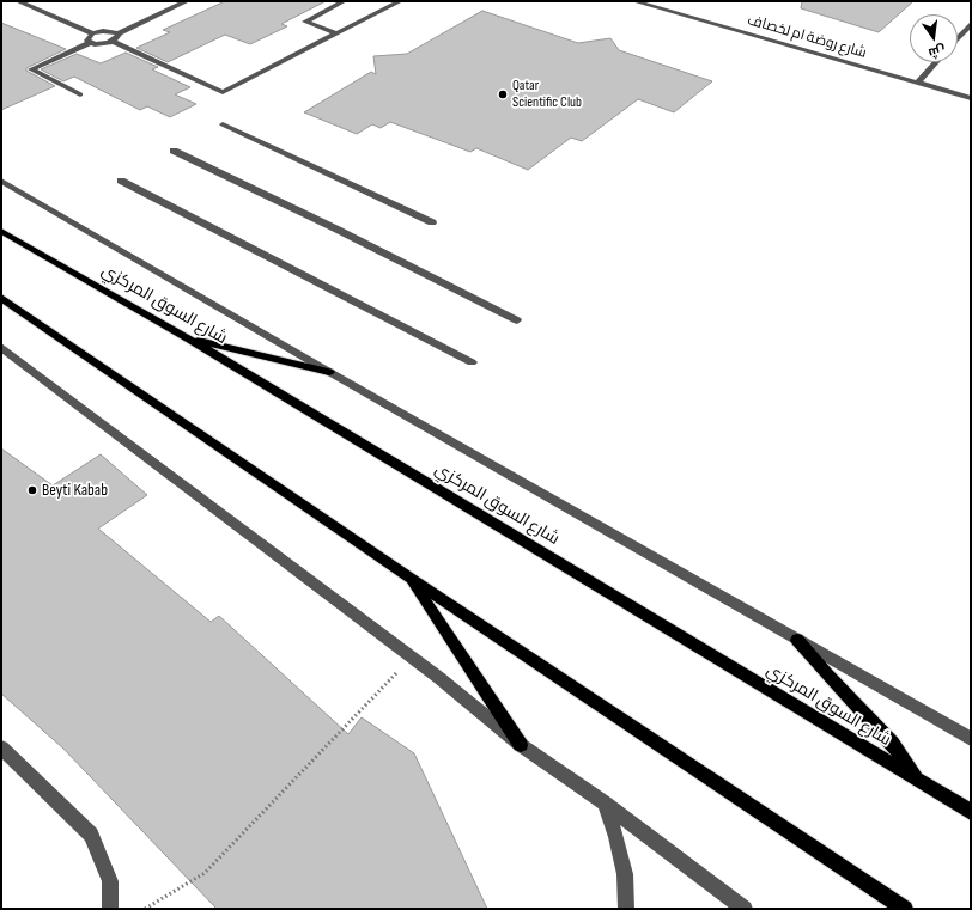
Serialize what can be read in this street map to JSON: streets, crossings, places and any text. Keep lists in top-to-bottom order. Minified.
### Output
{"streets":{"main road":["شارع السوق المركزي"],"street":["شارع روضة ام لخصاف"]},"places":["Qatar Scientific Club","Beyti Kabab"],"north":"bottom"}
